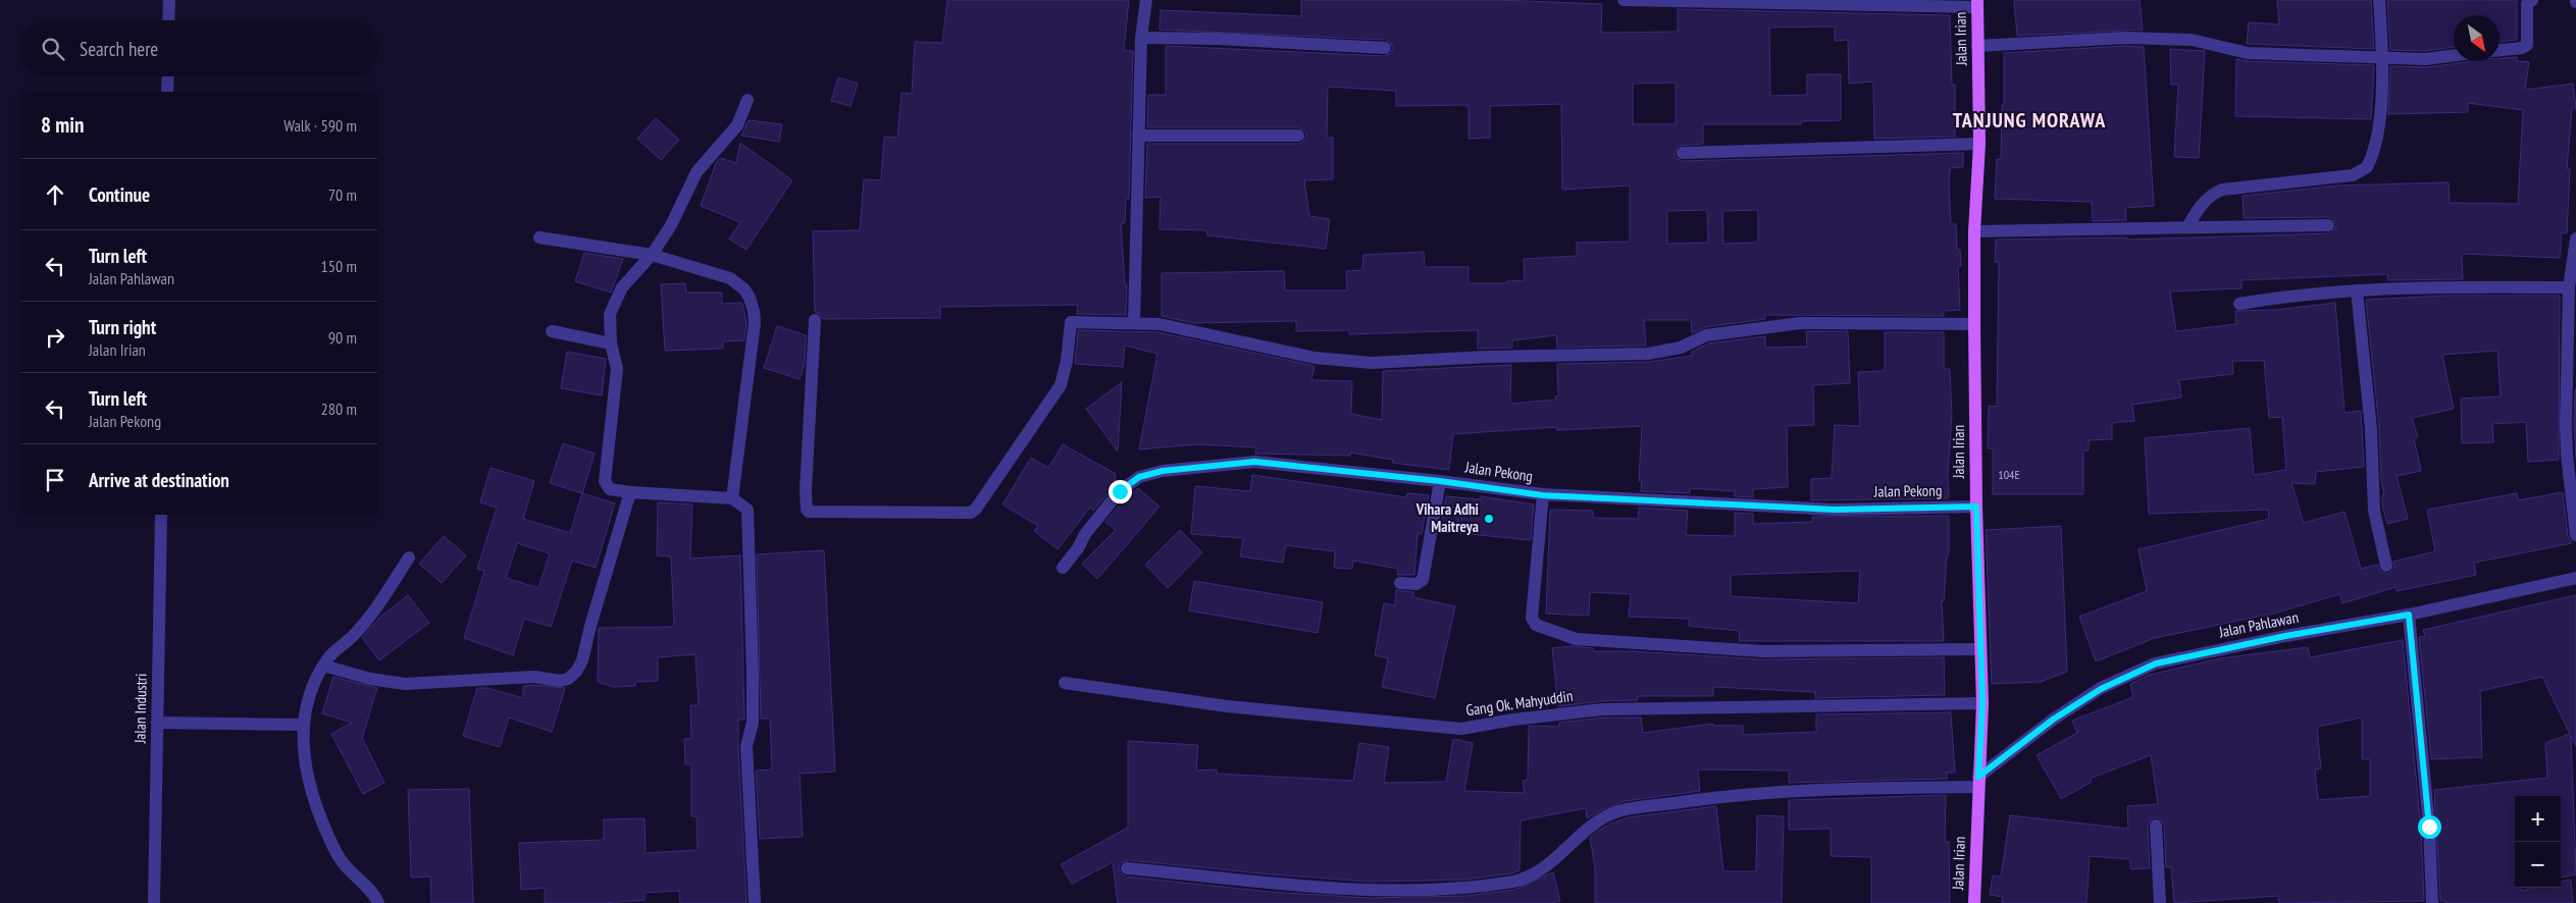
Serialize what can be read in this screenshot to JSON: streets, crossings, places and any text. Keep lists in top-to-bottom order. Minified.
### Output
{"streets":{"main road":["Jalan Irian"],"street":["Jalan Pekong","Jalan Pahlawan","Gang Ok. Mahyuddin","Jalan Industri"]},"crossings":[["Jalan Irian","Jalan Pekong"],["Jalan Irian","Jalan Pahlawan"],["Jalan Irian","Gang Ok. Mahyuddin"]],"districts":["TANJUNG MORAWA"],"places":["Vihara Adhi Maitreya"],"house_numbers":["104E"],"north":"bottom right","page":{"search":"Search here","heading":["8 min","Walk · 590 m"],"list":[["Continue","70 m"],["Turn left","Jalan Pahlawan","150 m"],["Turn right","Jalan Irian","90 m"],["Turn left","Jalan Pekong","280 m"],"Arrive at destination"],"map_buttons":["+","−"]}}
